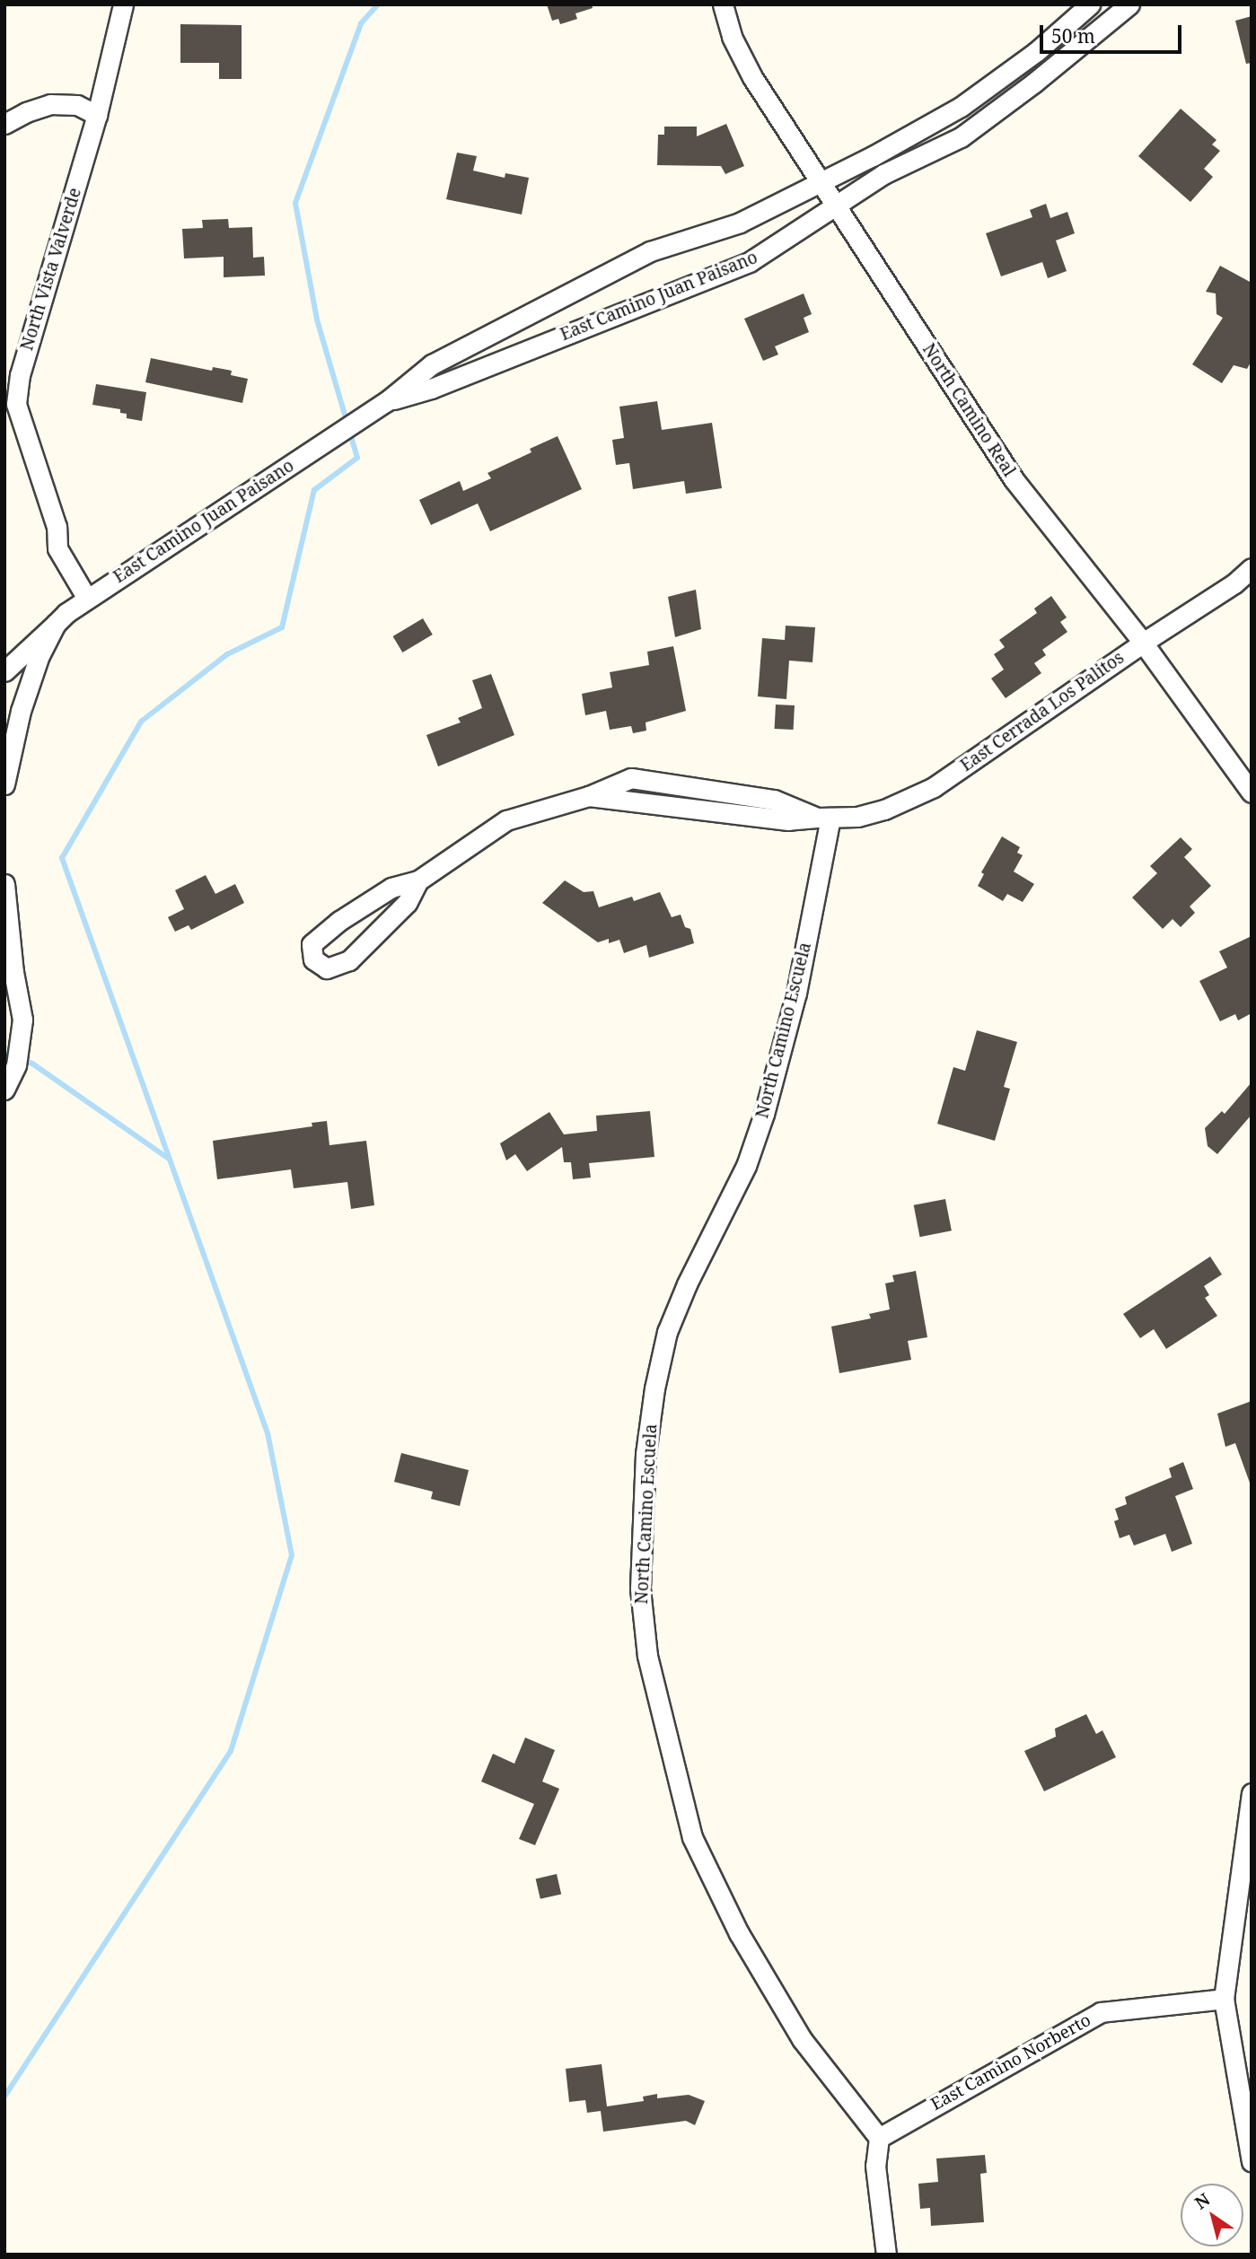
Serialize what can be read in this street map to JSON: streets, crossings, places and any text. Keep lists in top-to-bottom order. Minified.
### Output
{"streets":{"street":["North Vista Valverde","East Camino Juan Paisano","North Camino Real","East Cerrada Los Palitos","North Camino Escuela","East Camino Norberto"]},"crossings":[["North Vista Valverde","East Camino Juan Paisano"],["East Camino Juan Paisano","North Camino Real"],["North Camino Real","East Cerrada Los Palitos"],["East Cerrada Los Palitos","North Camino Escuela"],["North Camino Escuela","East Camino Norberto"]],"scale_bar":"50 m","north":"top left"}
